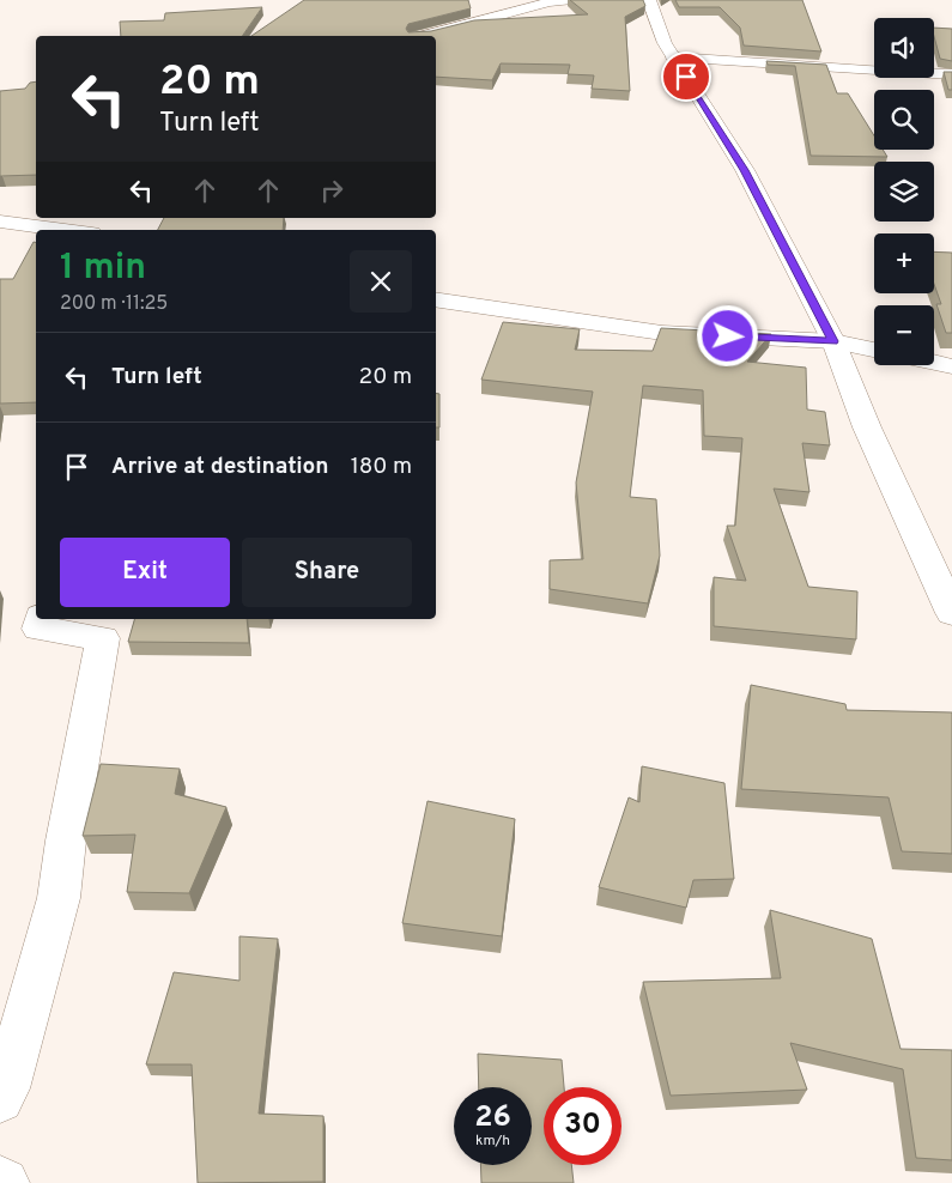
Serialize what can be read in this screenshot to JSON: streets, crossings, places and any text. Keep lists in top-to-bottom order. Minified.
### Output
{"page":{"map_buttons":["+","−"],"turn":["20 m","Turn left"],"heading":["1 min","200 m · 11:25"],"list":[{"name":"Turn left","value":"20 m"},{"name":"Arrive at destination","value":"180 m"}],"buttons":["Exit","Share"],"speed":"26 km/h","limit":"30"}}
